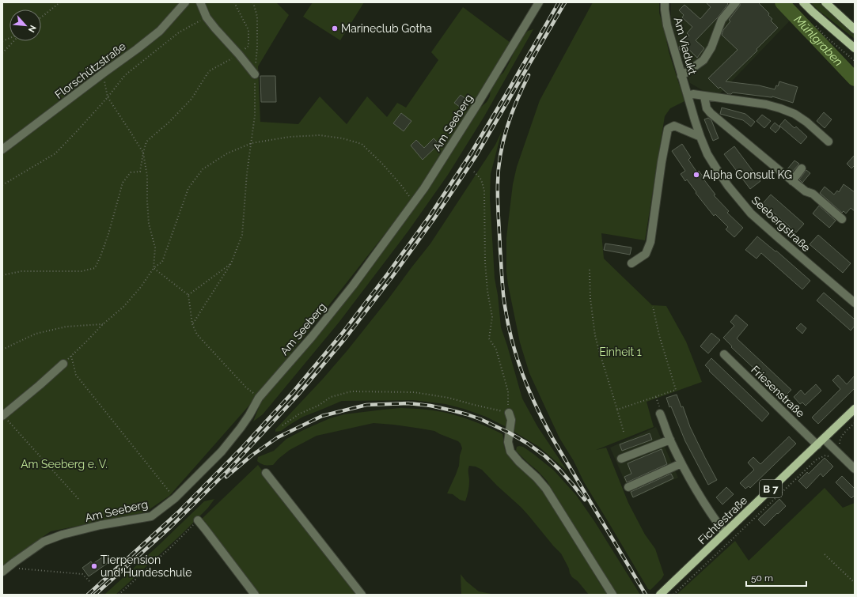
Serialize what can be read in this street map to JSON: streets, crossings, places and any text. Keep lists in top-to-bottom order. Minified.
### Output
{"streets":{"main road":["B 7","Fichtestraße"],"street":["Am Viadukt","Florschützstraße","Am Seeberg","Seebergstraße","Friesenstraße"]},"crossings":[["Am Viadukt","Seebergstraße"],["Friesenstraße","Fichtestraße"]],"water":["Mühlgraben"],"parks":["Einheit 1","Am Seeberg e. V."],"places":["Marineclub Gotha","Alpha Consult KG","Tierpension und Hundeschule"],"scale_bar":"50 m","north":"bottom right"}
